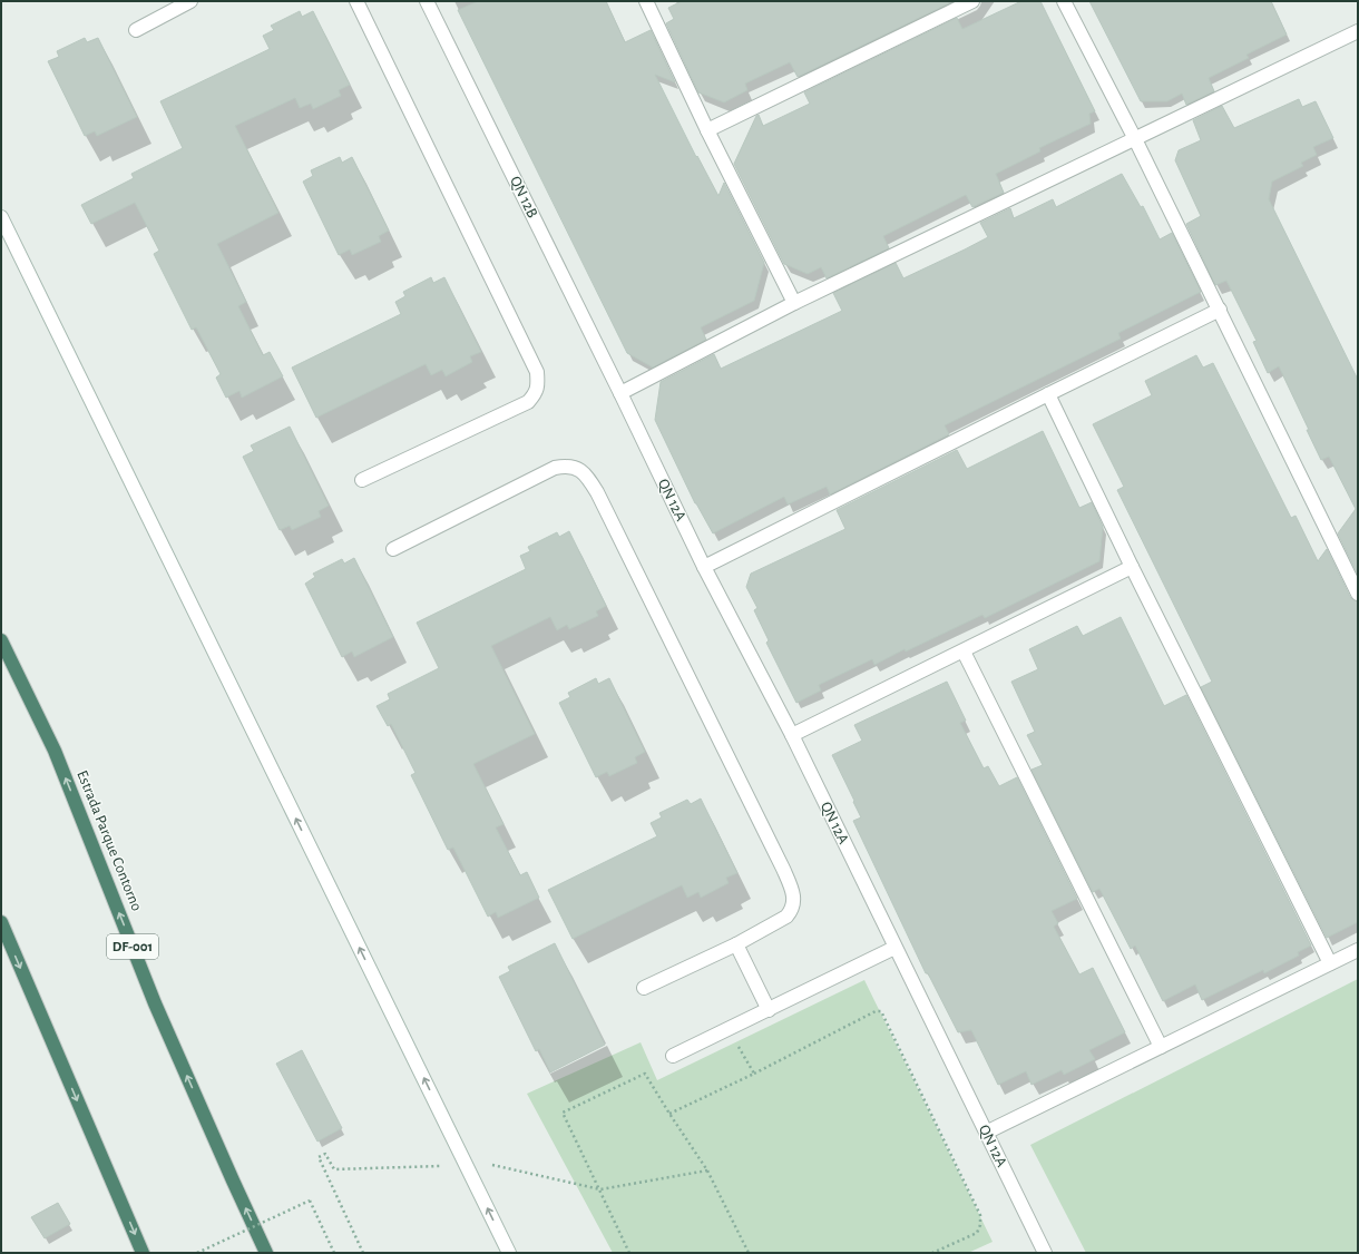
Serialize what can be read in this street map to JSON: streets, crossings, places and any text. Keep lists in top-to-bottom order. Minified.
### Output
{"streets":{"highway":["Estrada Parque Contorno","DF-001"],"street":["QN 12B","QN 12A"]},"crossings":[["QN 12B","QN 12A"]]}
